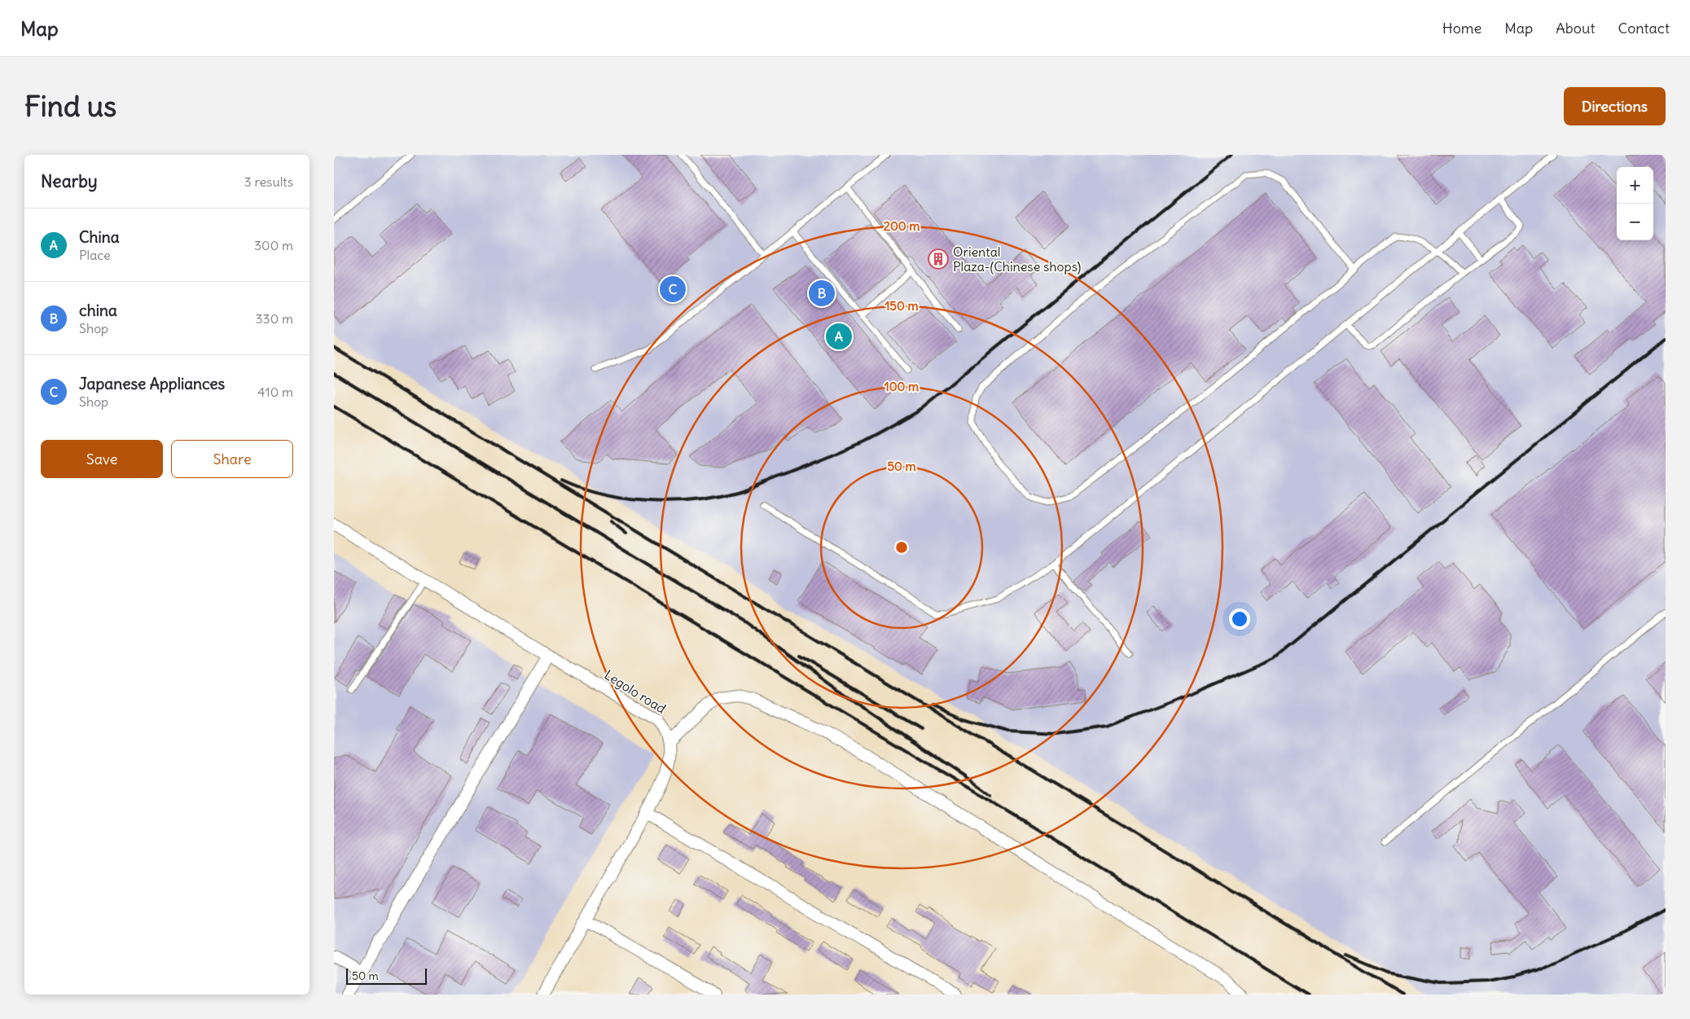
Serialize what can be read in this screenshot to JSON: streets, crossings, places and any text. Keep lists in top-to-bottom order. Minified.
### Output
{"streets":{"street":["Legolo road"]},"places":{"building":["Oriental Plaza-(Chinese shops)"]},"scale_bar":"50 m","page":{"header":"Map","nav":["Home","Map","About","Contact"],"buttons":["Directions",["Save","Share"]],"title":"Find us","heading":["Nearby","3 results"],"map_buttons":["+","−"],"list":[{"mark":"A","name":"China","note":"Place","value":"300 m"},{"mark":"B","name":"china","note":"Shop","value":"330 m"},{"mark":"C","name":"Japanese Appliances","note":"Shop","value":"410 m"}],"pins":["C","B","A"],"scale":"50 m"},"rings":["200 m","150 m","100 m","50 m"]}
